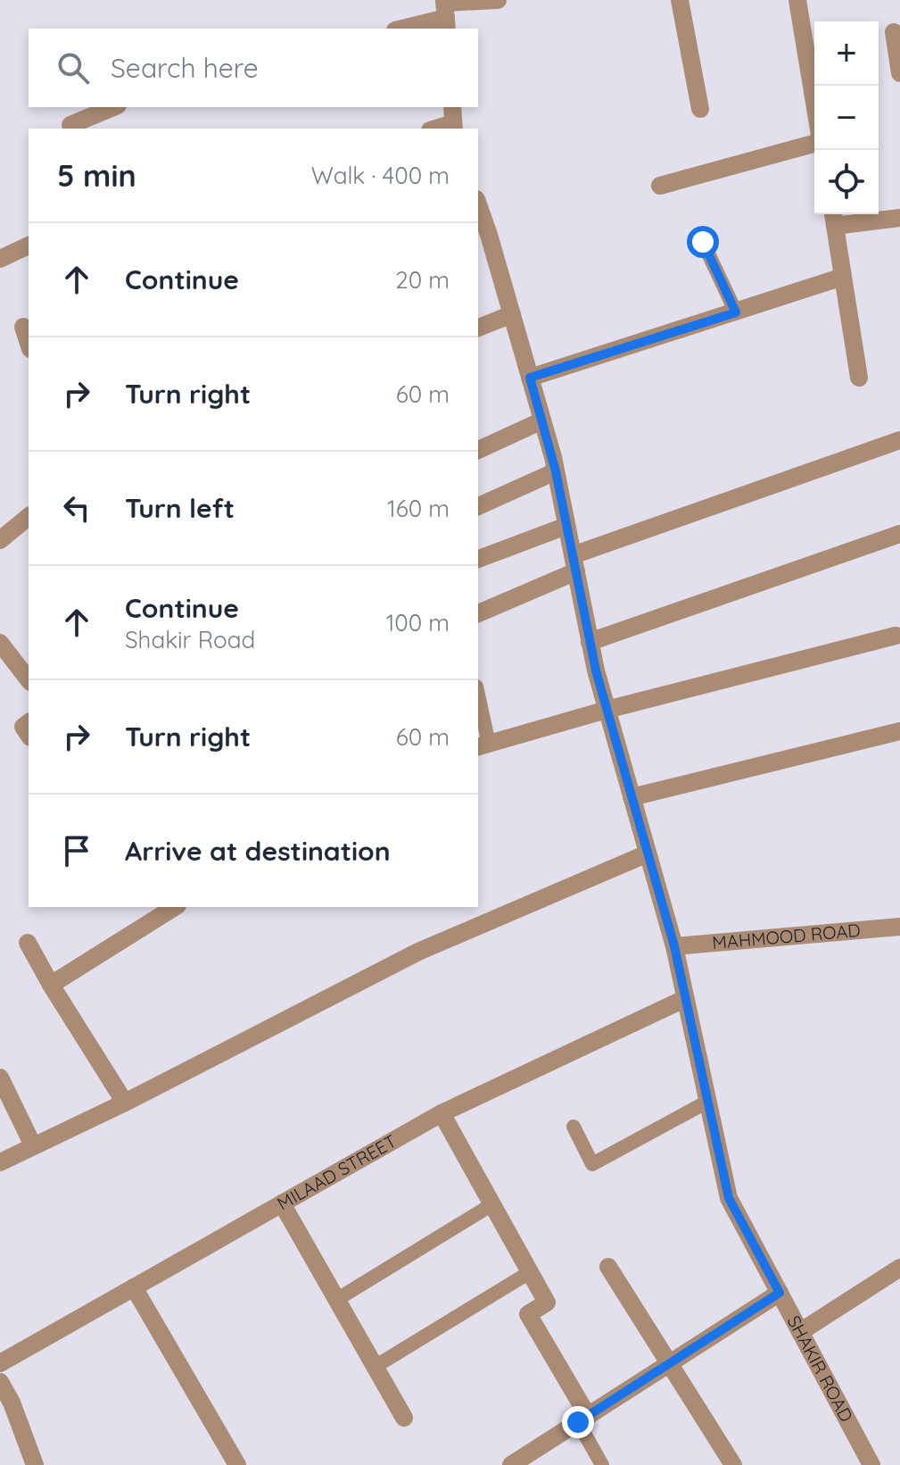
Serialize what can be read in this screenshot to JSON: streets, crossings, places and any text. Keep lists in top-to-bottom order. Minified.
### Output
{"streets":{"street":["MAHMOOD ROAD","MILAAD STREET","SHAKIR ROAD"]},"crossings":[["MAHMOOD ROAD","SHAKIR ROAD"],["MILAAD STREET","SHAKIR ROAD"]],"page":{"map_buttons":["+","−"],"search":"Search here","heading":["5 min","Walk · 400 m"],"list":[["Continue","20 m"],["Turn right","60 m"],["Turn left","160 m"],["Continue","Shakir Road","100 m"],["Turn right","60 m"],"Arrive at destination"]}}
